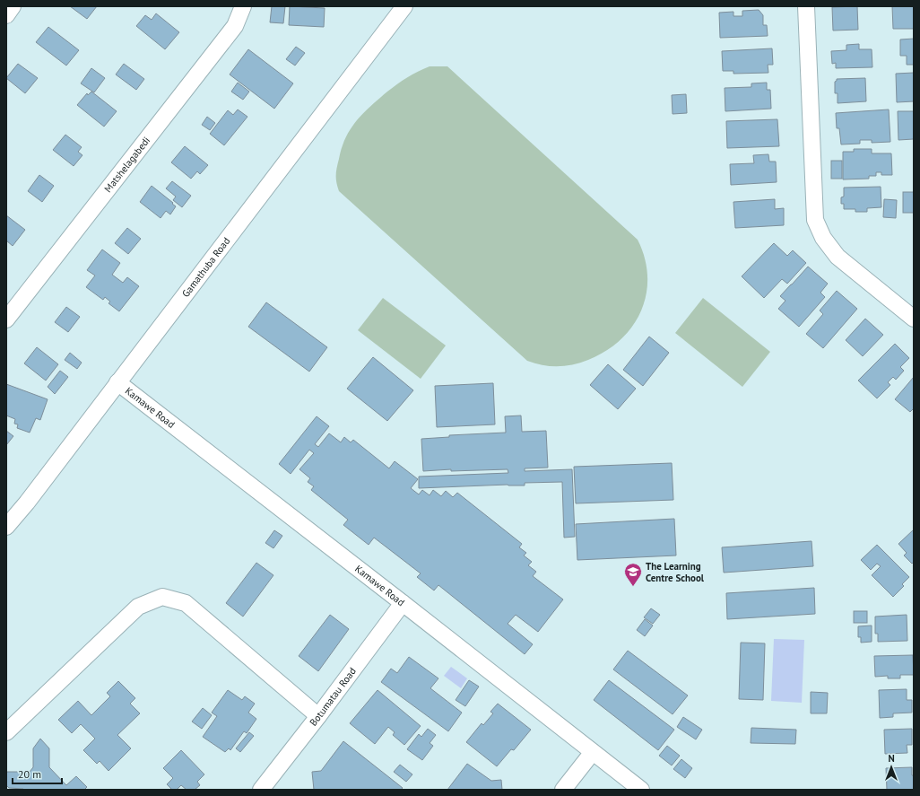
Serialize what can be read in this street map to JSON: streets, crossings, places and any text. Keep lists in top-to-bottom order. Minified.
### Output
{"streets":{"street":["Matshelagabedi","Gamathuba Road","Kamawe Road","Botumatau Road"]},"crossings":[["Gamathuba Road","Kamawe Road"],["Kamawe Road","Botumatau Road"]],"places":{"school or university":["The Learning Centre School"]},"scale_bar":"20 m","north":"top"}
